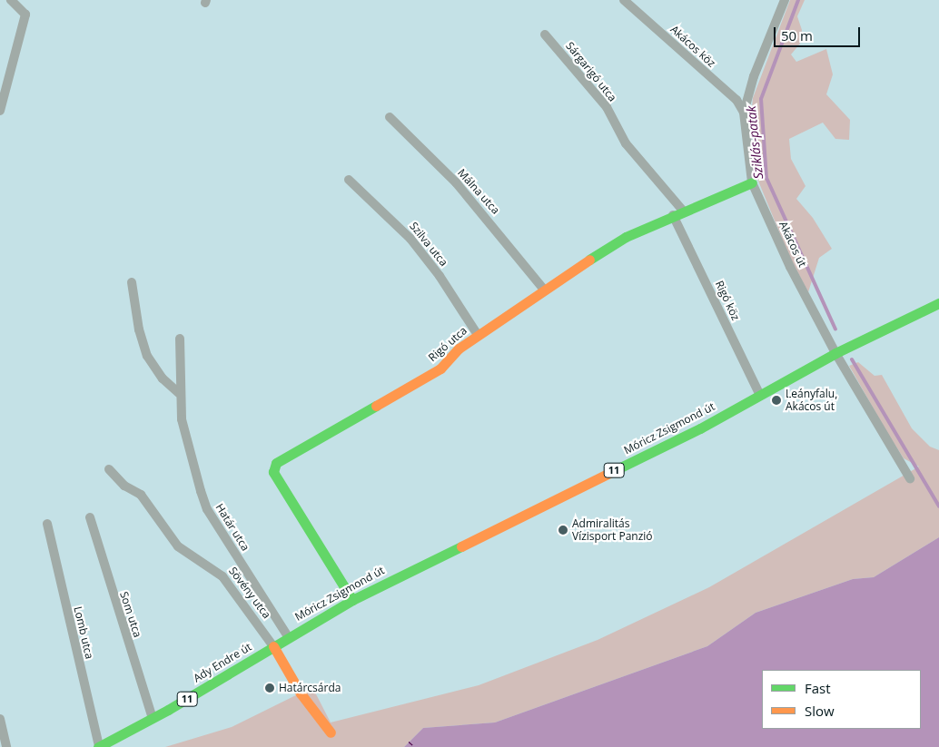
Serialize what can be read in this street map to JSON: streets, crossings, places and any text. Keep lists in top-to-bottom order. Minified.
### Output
{"streets":{"main road":["Rigó utca","Móricz Zsigmond út","11","Sövény utca","Ady Endre út"],"street":["Akácos köz","Sárgarigó utca","Málna utca","Szilva utca","Akácos út","Rigó köz","Határ utca","Som utca","Lomb utca"]},"crossings":[["Akácos köz","Akácos út"],["Sárgarigó utca","Rigó köz"],["Sárgarigó utca","Rigó utca"],["Málna utca","Rigó utca"],["Szilva utca","Rigó utca"],["Akácos út","Rigó utca"],["Akácos út","Móricz Zsigmond út"],["Rigó köz","Rigó utca"],["Rigó köz","Móricz Zsigmond út"],["Rigó utca","Móricz Zsigmond út"],["Móricz Zsigmond út","Határ utca"],["Móricz Zsigmond út","Ady Endre út"],["Határ utca","Ady Endre út"],["Sövény utca","Ady Endre út"],["Som utca","Ady Endre út"],["Lomb utca","Ady Endre út"]],"water":["Sziklás-patak"],"places":["Leányfalu, Akácos út","Admiralitás Vízisport Panzió","Határcsárda"],"legend":["Fast","Slow"],"scale_bar":"50 m"}
